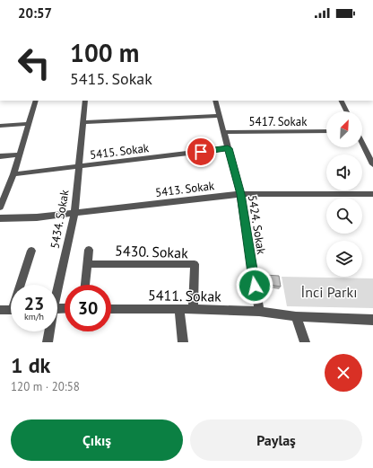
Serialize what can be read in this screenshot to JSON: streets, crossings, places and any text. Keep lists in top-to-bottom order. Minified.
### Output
{"streets":{"street":["5417. Sokak","5415. Sokak","5413. Sokak","5434. Sokak","5424. Sokak","5430. Sokak","5411. Sokak"]},"crossings":[["5417. Sokak","5424. Sokak"],["5415. Sokak","5434. Sokak"],["5415. Sokak","5424. Sokak"],["5413. Sokak","5434. Sokak"],["5413. Sokak","5424. Sokak"],["5424. Sokak","5411. Sokak"],["5430. Sokak","5411. Sokak"]],"parks":["İnci Parkı"],"north":"top right","page":{"status":"20:57","turn":["100 m","5415. Sokak"],"speed":"23 km/h","limit":"30","heading":["1 dk","120 m · 20:58"],"buttons":["Çıkış","Paylaş"]}}
